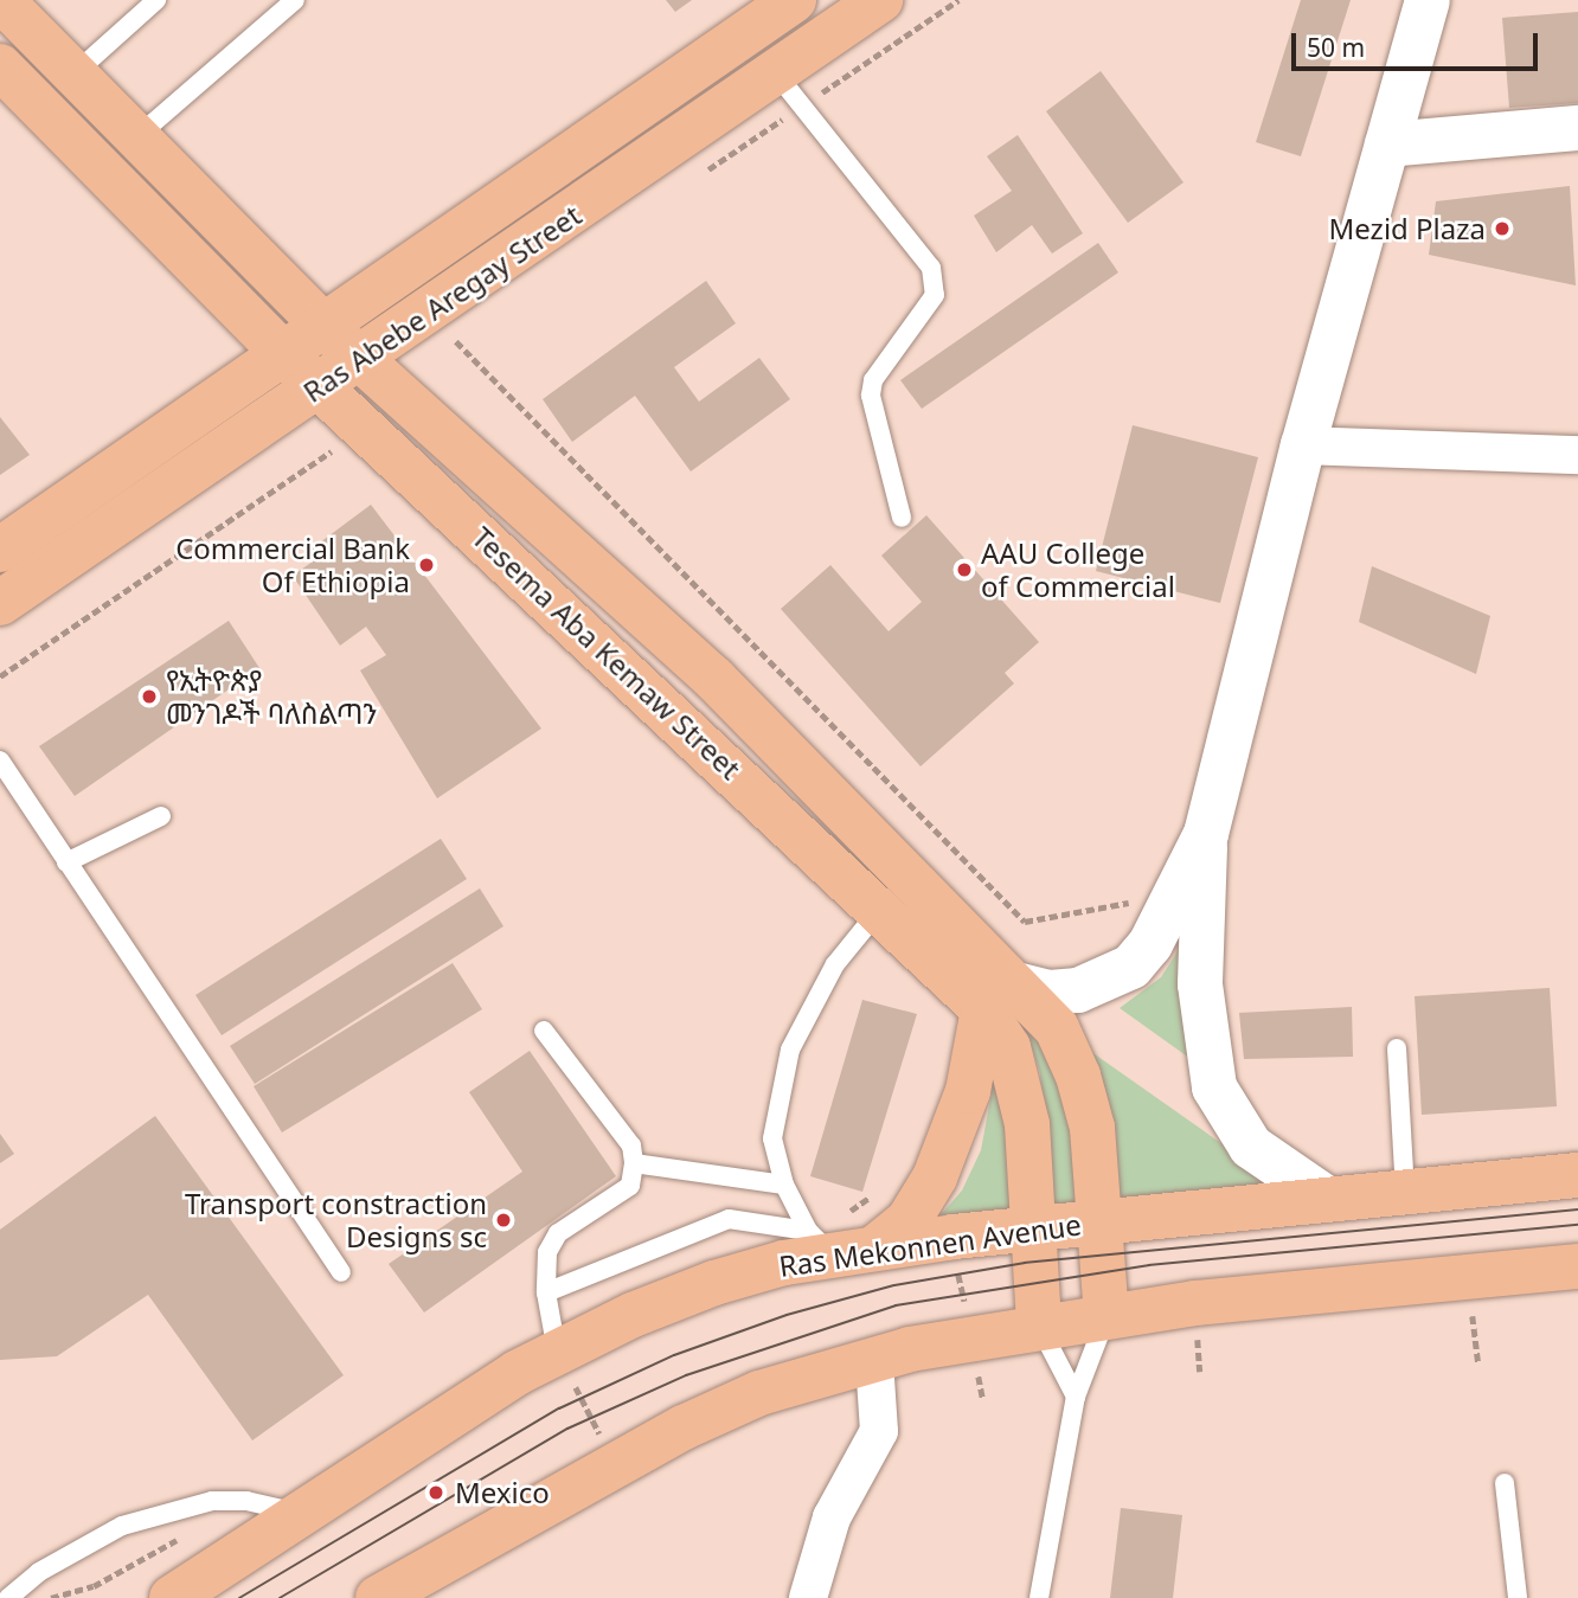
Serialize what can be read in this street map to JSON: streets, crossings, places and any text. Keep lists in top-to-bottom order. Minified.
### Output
{"streets":{"main road":["Ras Abebe Aregay Street","Tesema Aba Kemaw Street","Ras Mekonnen Avenue"]},"crossings":[["Ras Abebe Aregay Street","Tesema Aba Kemaw Street"],["Tesema Aba Kemaw Street","Ras Mekonnen Avenue"]],"places":["Mezid Plaza","Commercial Bank Of Ethiopia","AAU College of Commercial","የኢትዮጵያ መንገዶች ባለስልጣን","Transport constraction Designs sc","Mexico"],"scale_bar":"50 m"}
